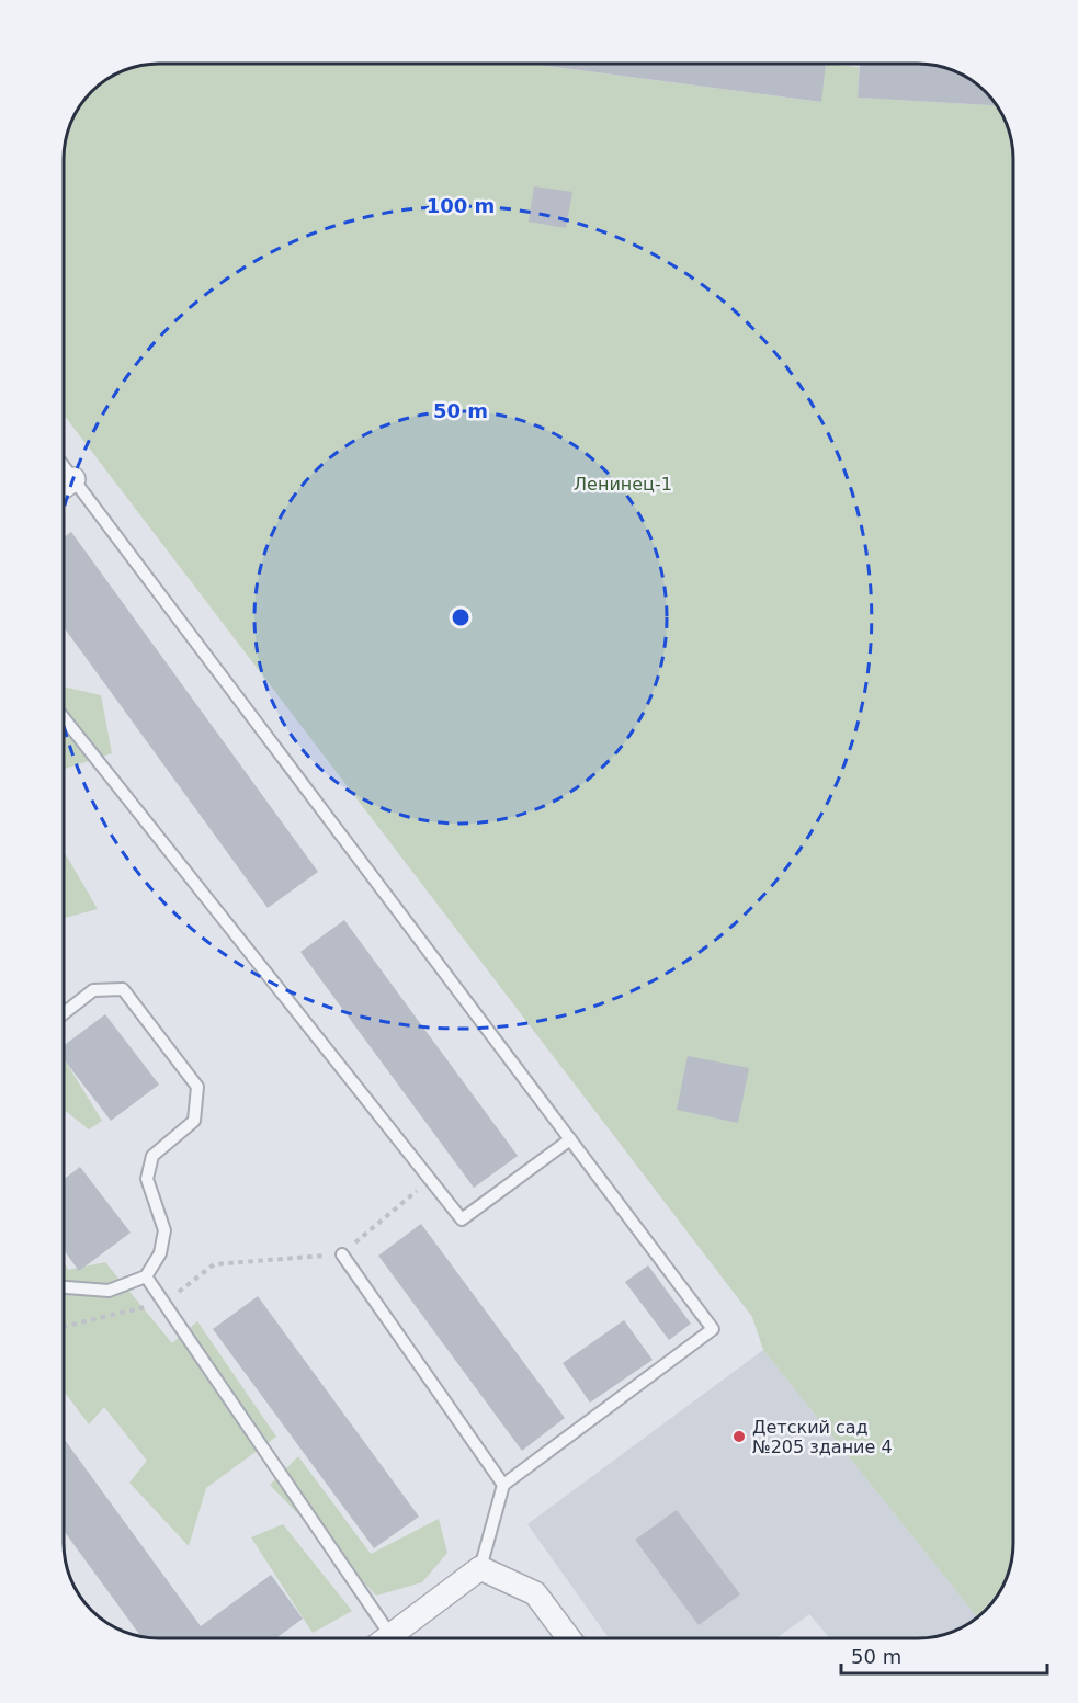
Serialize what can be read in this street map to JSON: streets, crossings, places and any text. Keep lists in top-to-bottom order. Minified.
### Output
{"parks":["Ленинец-1"],"places":["Детский сад №205 здание 4"],"scale_bar":"50 m","rings":["100 m","50 m"]}
